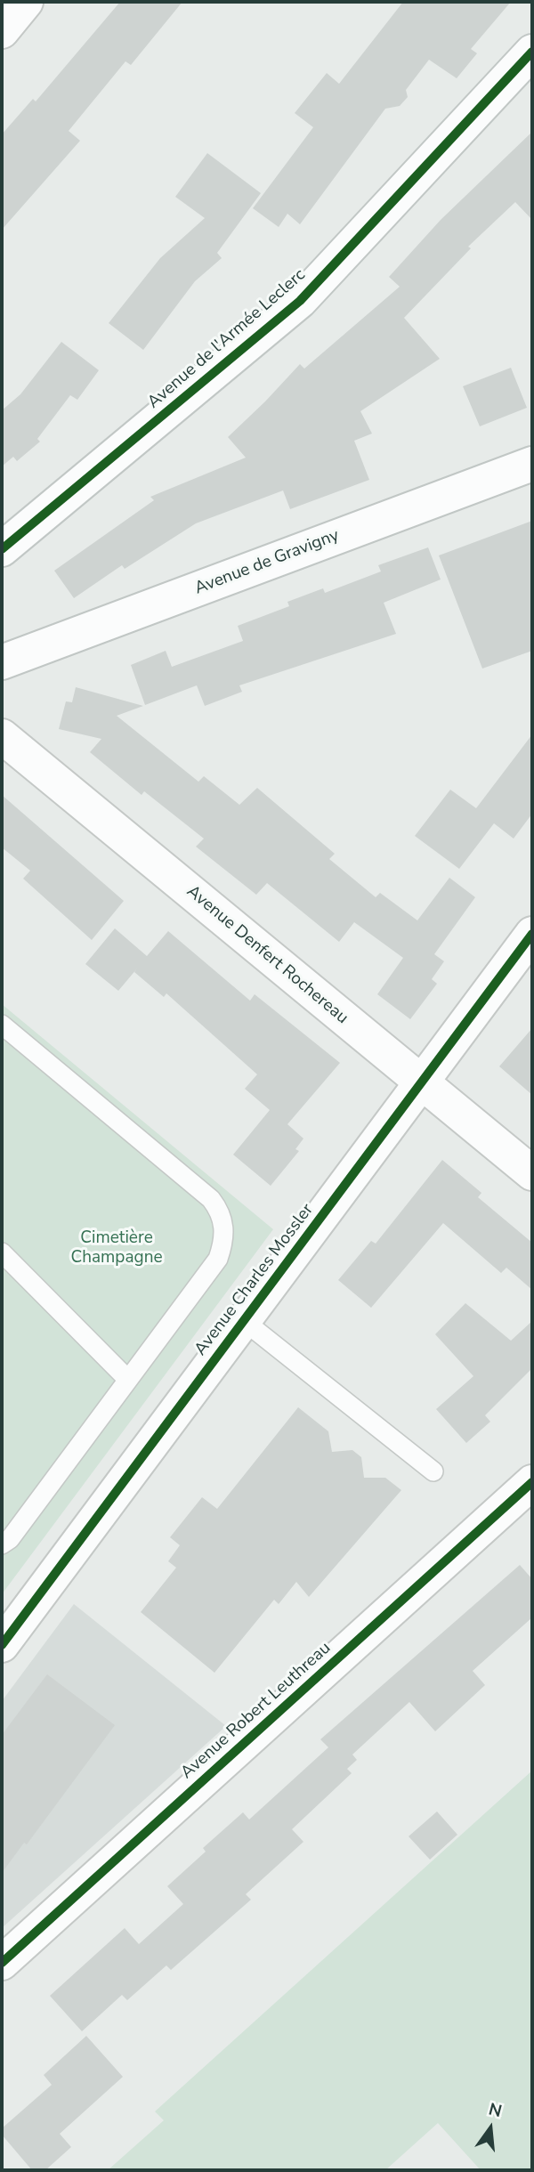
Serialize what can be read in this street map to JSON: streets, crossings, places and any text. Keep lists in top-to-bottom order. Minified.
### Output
{"streets":{"street":["Avenue de l'Armée Leclerc","Avenue de Gravigny","Avenue Denfert Rochereau","Avenue Charles Mossler","Avenue Robert Leuthreau"]},"crossings":[["Avenue Denfert Rochereau","Avenue Charles Mossler"]],"parks":["Cimetière Champagne"],"north":"top"}
